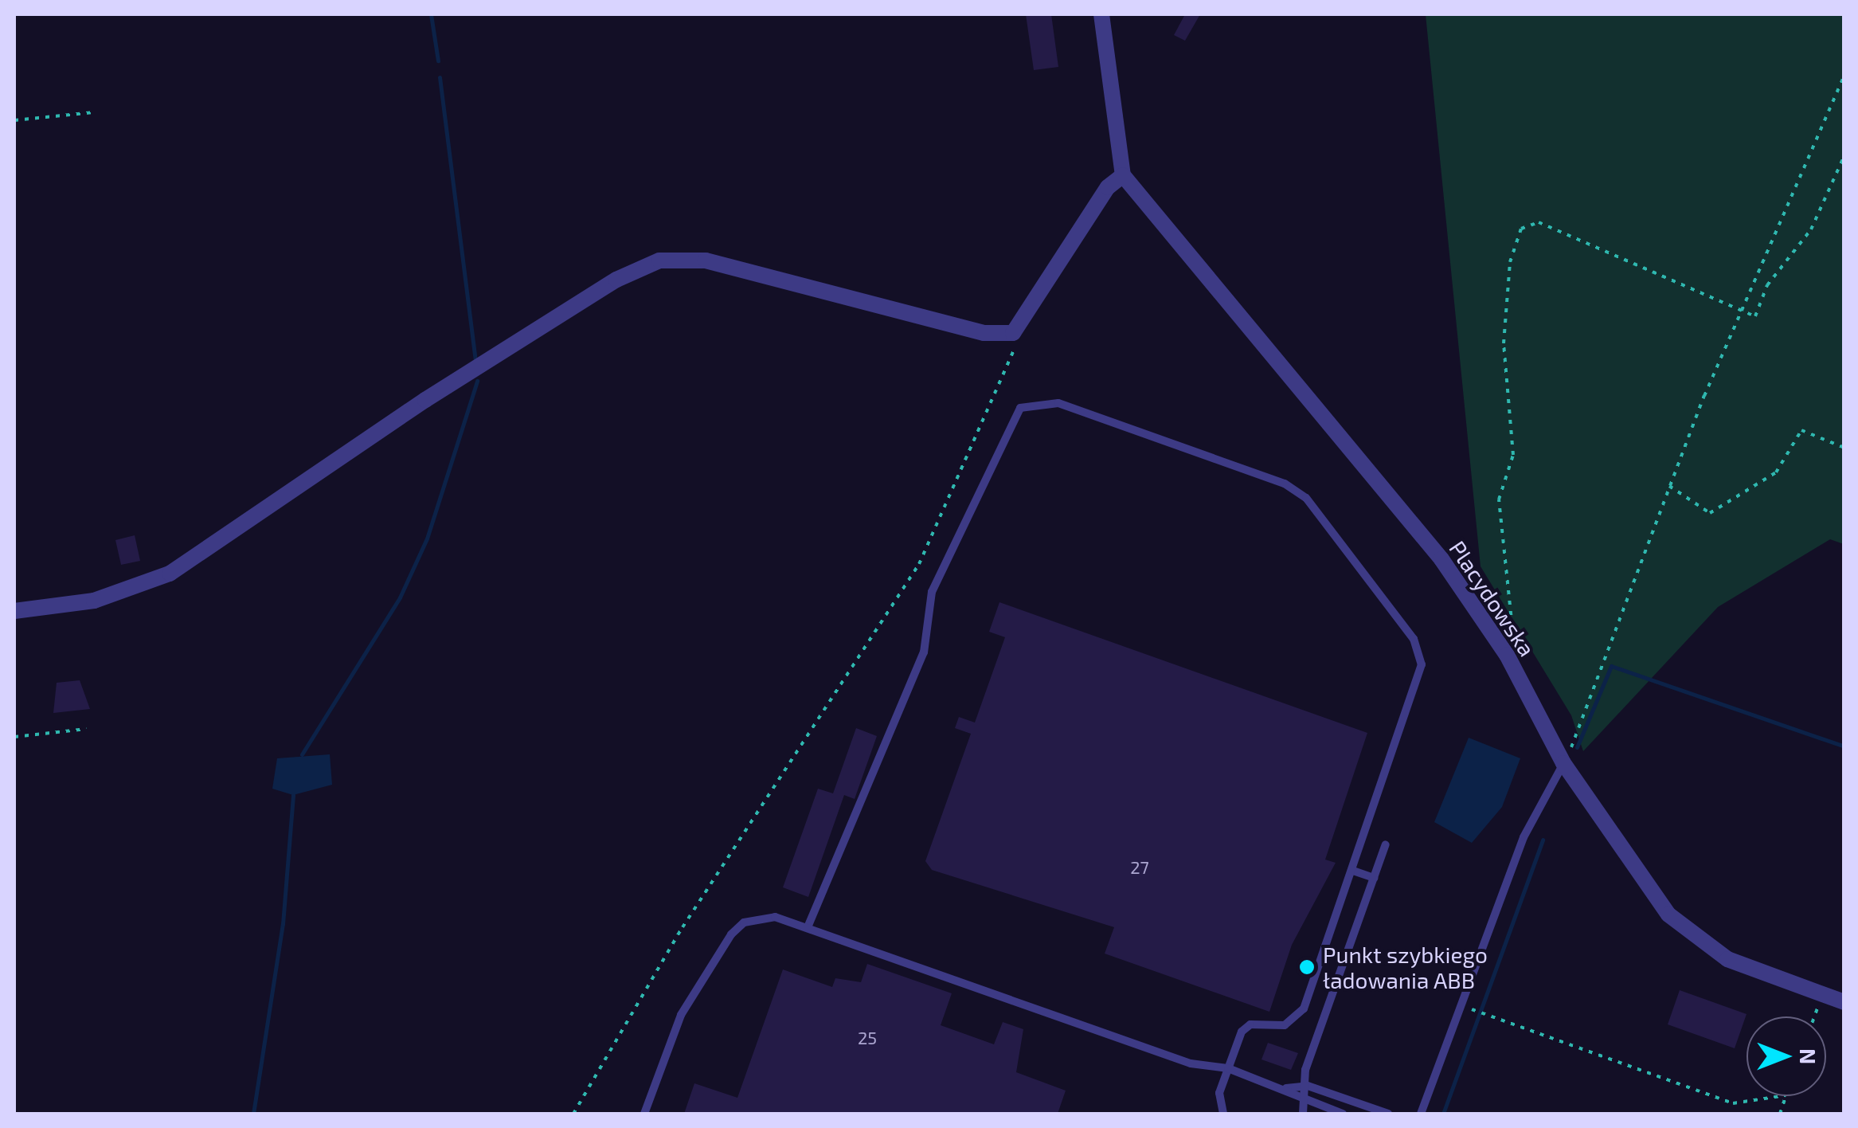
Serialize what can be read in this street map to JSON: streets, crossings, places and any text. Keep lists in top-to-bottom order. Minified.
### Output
{"streets":{"street":["Placydowska"]},"places":["Punkt szybkiego ładowania ABB"],"house_numbers":["27","25"],"north":"right"}
